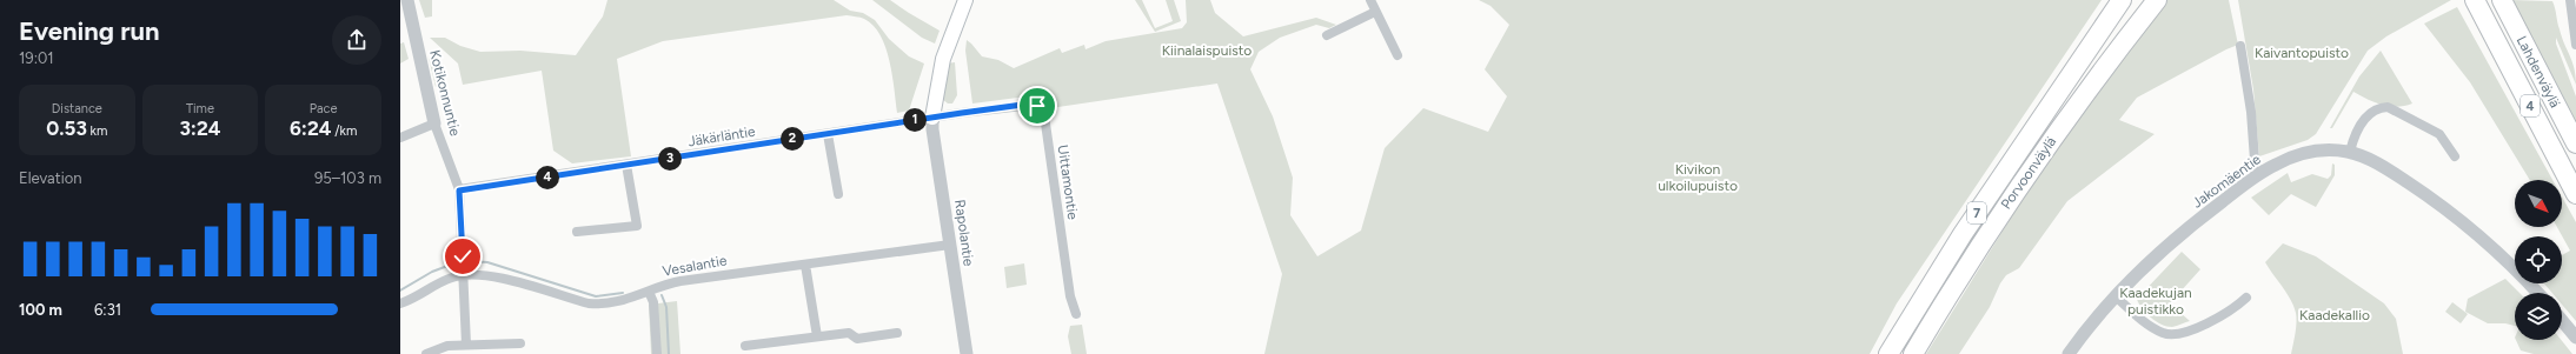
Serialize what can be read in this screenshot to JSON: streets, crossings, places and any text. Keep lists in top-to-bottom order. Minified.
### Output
{"streets":{"highway":["Lahdenväylä","4","Porvoonväylä","7"],"street":["Kotikonnuntie","Jäkärläntie","Jakomäentie","Uittamontie","Rapolantie","Vesalantie"]},"crossings":[["Kotikonnuntie","Jäkärläntie"],["Kotikonnuntie","Vesalantie"],["Jäkärläntie","Uittamontie"],["Jäkärläntie","Rapolantie"],["Uittamontie","Rapolantie"],["Rapolantie","Vesalantie"]],"parks":["Kiinalaispuisto","Kaivantopuisto","Kivikon ulkoilupuisto","Kaadekujan puistikko","Kaadekallio"],"north":"bottom right","page":{"heading":["Evening run","19:01"],"stats":[["Distance","0.53 km"],["Time","3:24"],["Pace","6:24 /km"]],"pins":["1","2","3","4"],"chart":["Elevation","95–103 m"],"list":[{"name":"100 m","note":"6:31"}]}}
